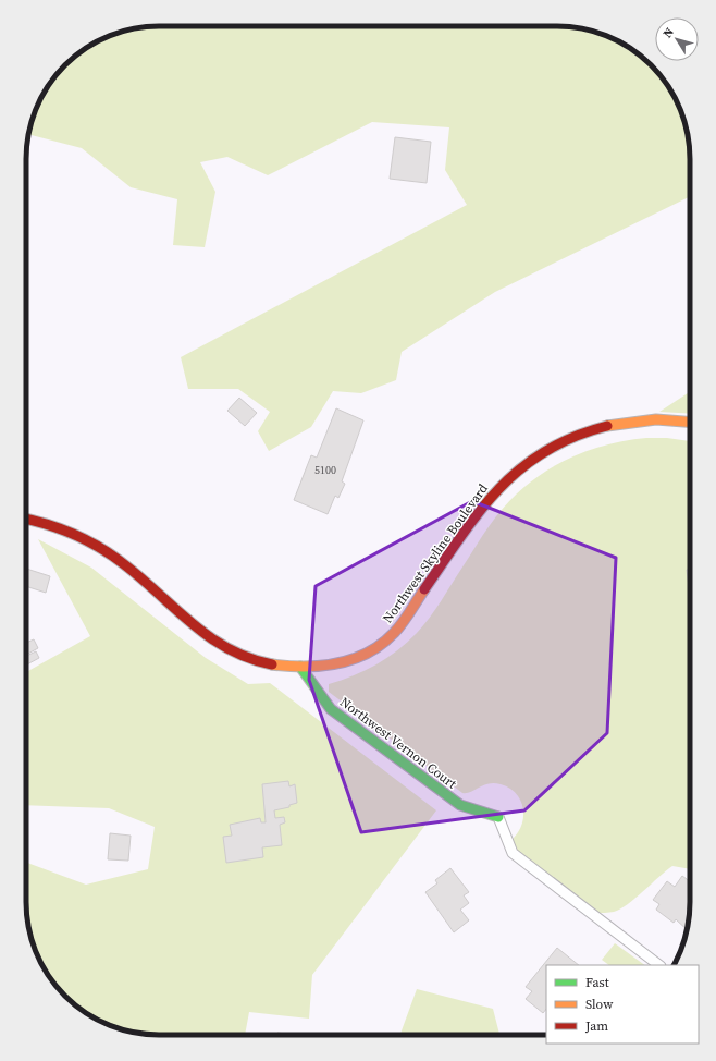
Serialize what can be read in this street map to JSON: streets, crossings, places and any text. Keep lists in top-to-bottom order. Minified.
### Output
{"streets":{"main road":["Northwest Skyline Boulevard","Northwest Vernon Court"]},"crossings":[["Northwest Skyline Boulevard","Northwest Vernon Court"]],"house_numbers":["5100"],"legend":["Fast","Slow","Jam"],"north":"top left"}
